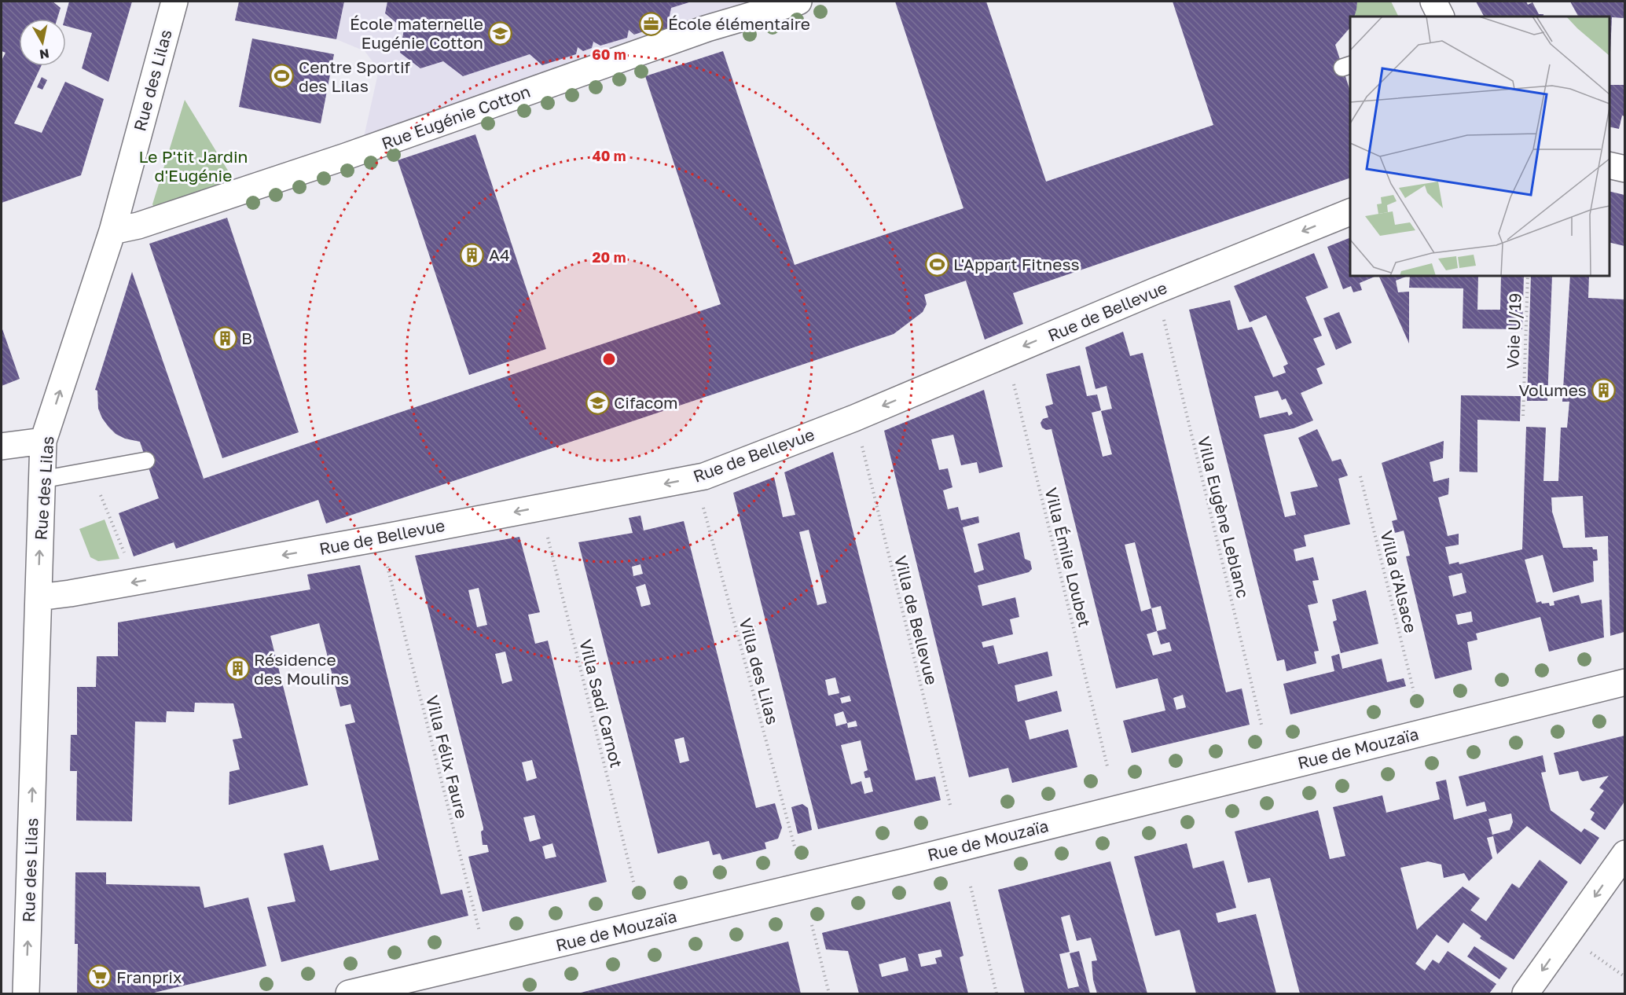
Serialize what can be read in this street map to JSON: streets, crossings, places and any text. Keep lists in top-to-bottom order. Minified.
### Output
{"streets":{"street":["Rue des Lilas","Rue Eugénie Cotton","Rue de Bellevue","Rue de Mouzaïa"],"path":["Voie U/19","Villa Eugène Leblanc","Villa Émile Loubet","Villa d'Alsace","Villa de Bellevue","Villa des Lilas","Villa Sadi Carnot","Villa Félix Faure"]},"crossings":[["Rue des Lilas","Rue Eugénie Cotton"],["Rue des Lilas","Rue de Bellevue"],["Rue de Bellevue","Villa Émile Loubet"],["Rue de Mouzaïa","Villa Félix Faure"]],"one_way":["Rue des Lilas","Rue de Bellevue"],"parks":["Le P'tit Jardin d'Eugénie"],"places":{"office":["École élémentaire"],"school or university":["École maternelle Eugénie Cotton","Cifacom"],"sports":["Centre Sportif des Lilas","L'Appart Fitness"],"building":["A4","B","Volumes","Résidence des Moulins"],"supermarket":["Franprix"]},"north":"bottom","rings":["60 m","40 m","20 m"]}
